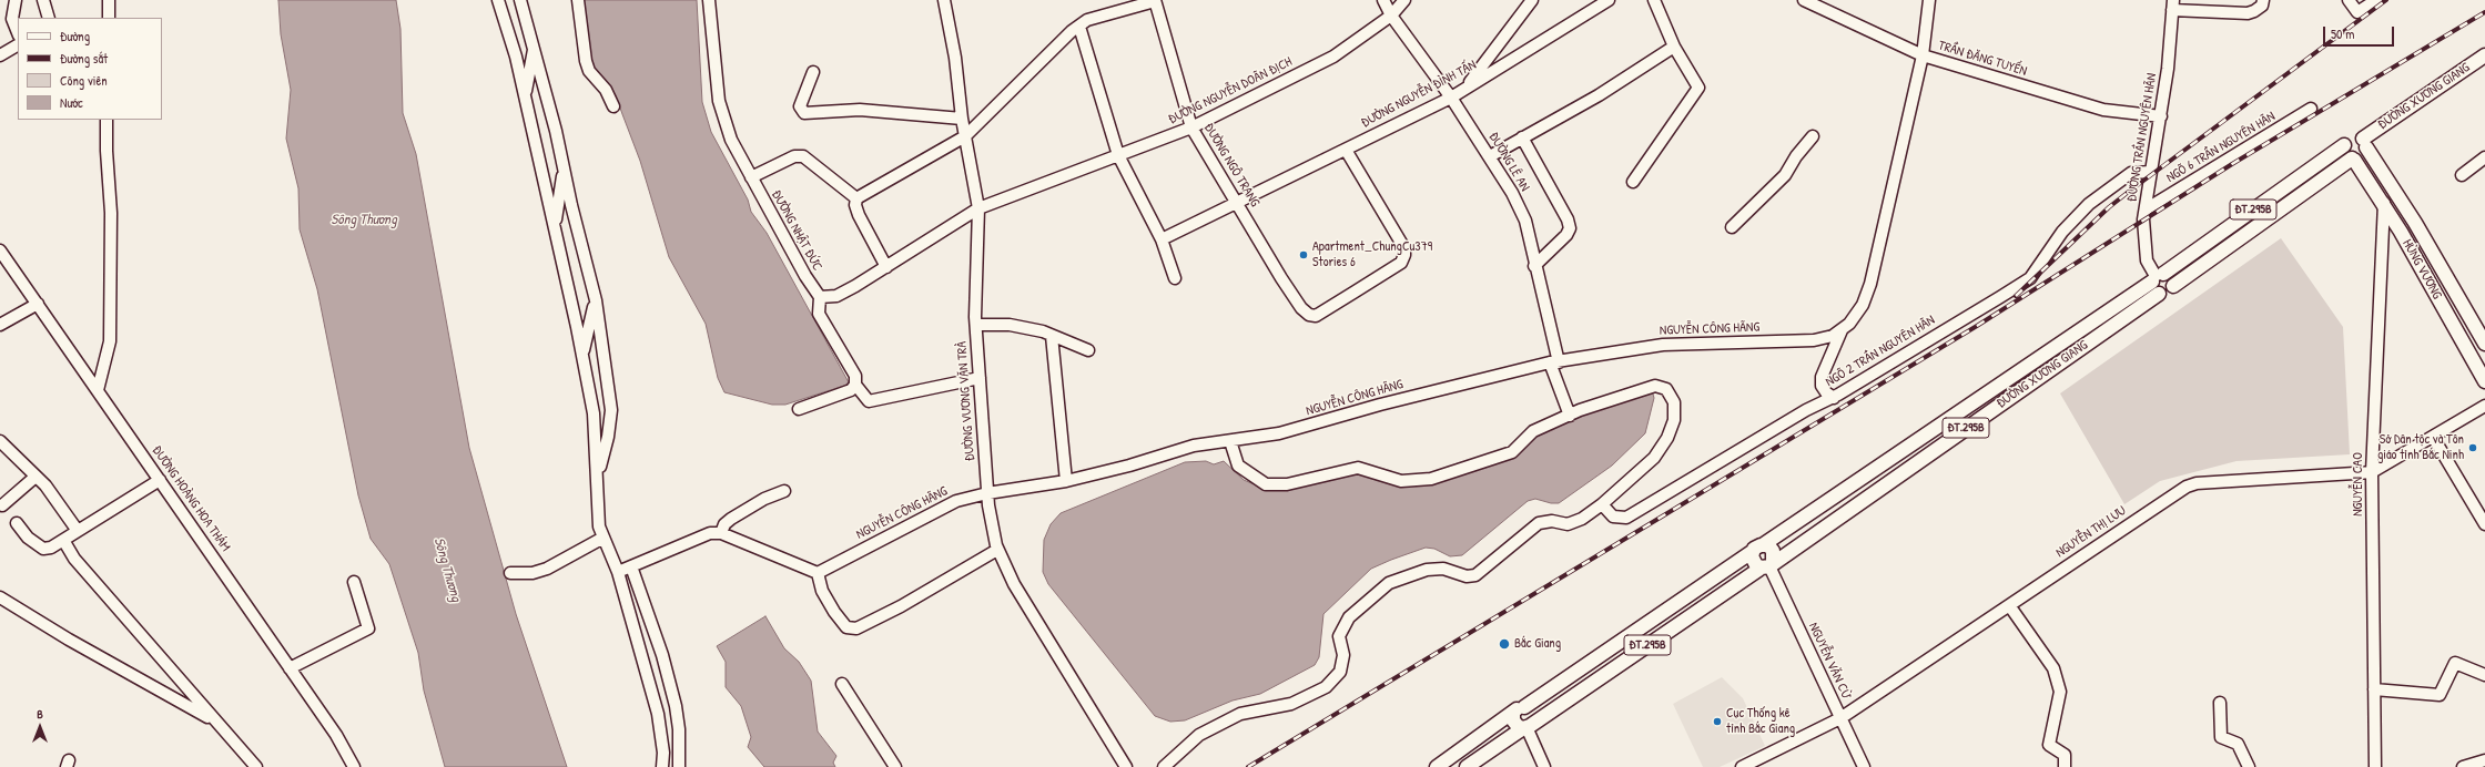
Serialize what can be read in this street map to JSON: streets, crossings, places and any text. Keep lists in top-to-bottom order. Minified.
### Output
{"streets":{"main road":["ĐƯỜNG XƯƠNG GIANG","ĐT.295B","HÙNG VƯƠNG"],"street":["TRẦN ĐĂNG TUYỂN","ĐƯỜNG NGUYỄN DOÃN ĐỊCH","ĐƯỜNG NGUYỄN ĐÌNH TẤN","ĐƯỜNG TRẦN NGUYÊN HÃN","NGÕ 6 TRẦN NGUYÊN HÃN","ĐƯỜNG LÊ AN","ĐƯỜNG NGÔ TRANG","ĐƯỜNG NHẬT ĐỨC","NGUYỄN CÔNG HÃNG","NGÕ 2 TRẦN NGUYÊN HÃN","ĐƯỜNG VƯƠNG VĂN TRÀ","NGUYỄN CAO","ĐƯỜNG HOÀNG HOA THÁM","NGUYỄN THỊ LƯU","NGUYỄN VĂN CỪ"]},"crossings":[["TRẦN ĐĂNG TUYỂN","ĐƯỜNG TRẦN NGUYÊN HÃN"],["TRẦN ĐĂNG TUYỂN","NGUYỄN CÔNG HÃNG"],["ĐƯỜNG NGUYỄN DOÃN ĐỊCH","ĐƯỜNG LÊ AN"],["ĐƯỜNG NGUYỄN DOÃN ĐỊCH","ĐƯỜNG NGÔ TRANG"],["ĐƯỜNG NGUYỄN DOÃN ĐỊCH","ĐƯỜNG VƯƠNG VĂN TRÀ"],["ĐƯỜNG NGUYỄN ĐÌNH TẤN","ĐƯỜNG LÊ AN"],["ĐƯỜNG NGUYỄN ĐÌNH TẤN","ĐƯỜNG NGÔ TRANG"],["ĐƯỜNG XƯƠNG GIANG","ĐƯỜNG TRẦN NGUYÊN HÃN"],["ĐƯỜNG XƯƠNG GIANG","ĐT.295B"],["ĐƯỜNG XƯƠNG GIANG","HÙNG VƯƠNG"],["ĐƯỜNG XƯƠNG GIANG","NGUYỄN VĂN CỪ"],["ĐƯỜNG TRẦN NGUYÊN HÃN","NGÕ 6 TRẦN NGUYÊN HÃN"],["ĐƯỜNG TRẦN NGUYÊN HÃN","ĐT.295B"],["ĐƯỜNG TRẦN NGUYÊN HÃN","NGÕ 2 TRẦN NGUYÊN HÃN"],["ĐƯỜNG LÊ AN","NGUYỄN CÔNG HÃNG"],["ĐT.295B","HÙNG VƯƠNG"],["ĐT.295B","NGUYỄN VĂN CỪ"],["HÙNG VƯƠNG","NGUYỄN CAO"],["NGUYỄN CÔNG HÃNG","ĐƯỜNG VƯƠNG VĂN TRÀ"],["NGUYỄN CAO","NGUYỄN THỊ LƯU"],["NGUYỄN THỊ LƯU","NGUYỄN VĂN CỪ"]],"water":["Sông Thương"],"places":["Apartment_ChungCu379 Stories 6","Sở Dân tộc và Tôn giáo tỉnh Bắc Ninh","Bắc Giang","Cục Thống kê tỉnh Bắc Giang"],"legend":["Đường","Đường sắt","Công viên","Nước"],"scale_bar":"50 m","north":"top"}
